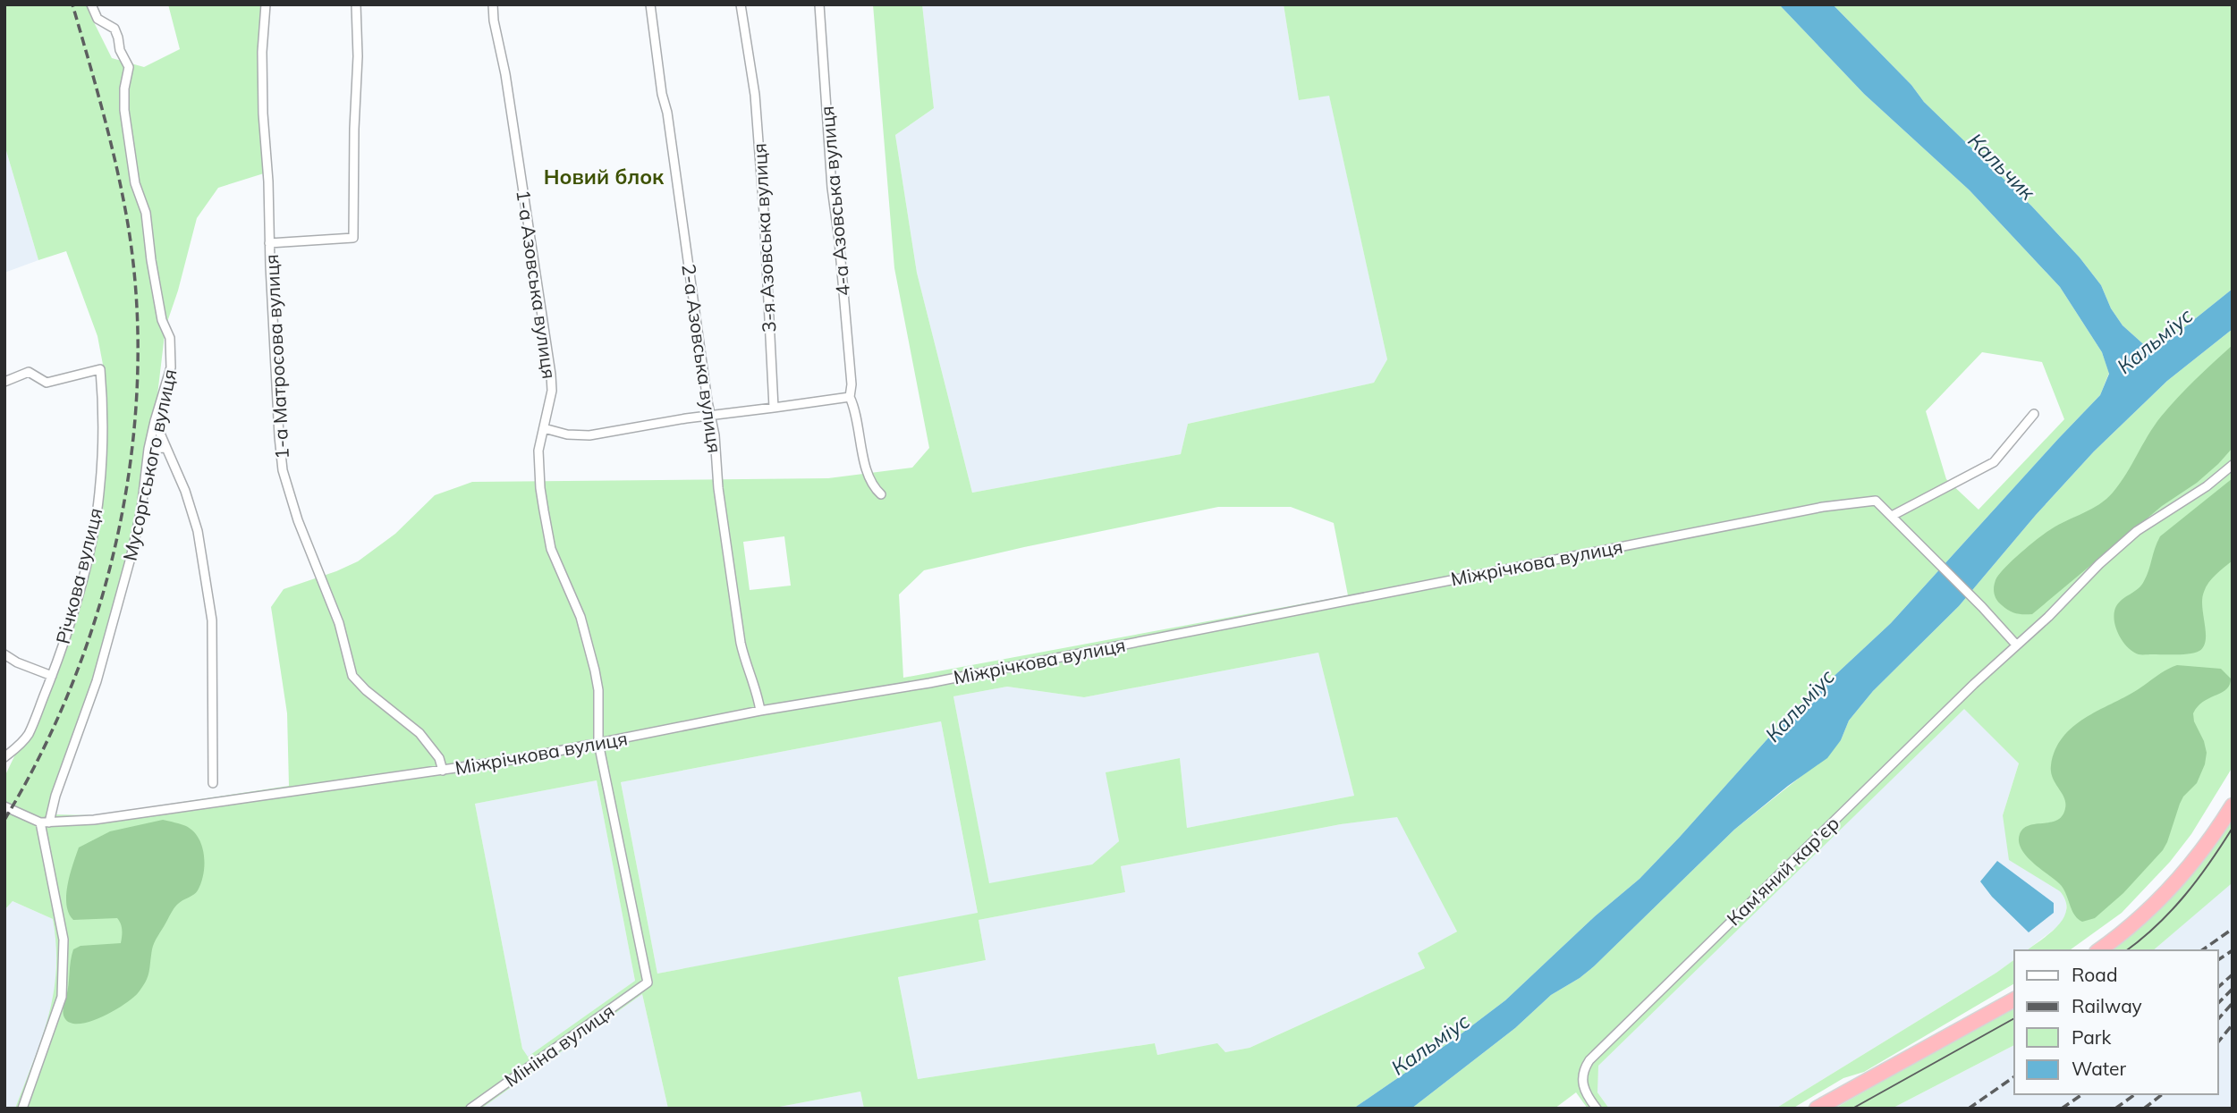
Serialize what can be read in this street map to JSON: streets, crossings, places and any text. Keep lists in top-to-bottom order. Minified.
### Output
{"streets":{"street":["4-а Азовська вулиця","3-я Азовська вулиця","1-а Азовська вулиця","1-а Матросова вулиця","2-а Азовська вулиця","Мусоргського вулиця","Міжрічкова вулиця","Річкова вулиця","Кам'яний кар'єр","Мініна вулиця"]},"crossings":[["1-а Азовська вулиця","Міжрічкова вулиця"],["1-а Азовська вулиця","Мініна вулиця"],["1-а Матросова вулиця","Міжрічкова вулиця"],["2-а Азовська вулиця","Міжрічкова вулиця"],["Мусоргського вулиця","Міжрічкова вулиця"]],"districts":["Новий блок"],"water":["Кальчик","Кальміус"],"legend":["Road","Railway","Park","Water"]}
